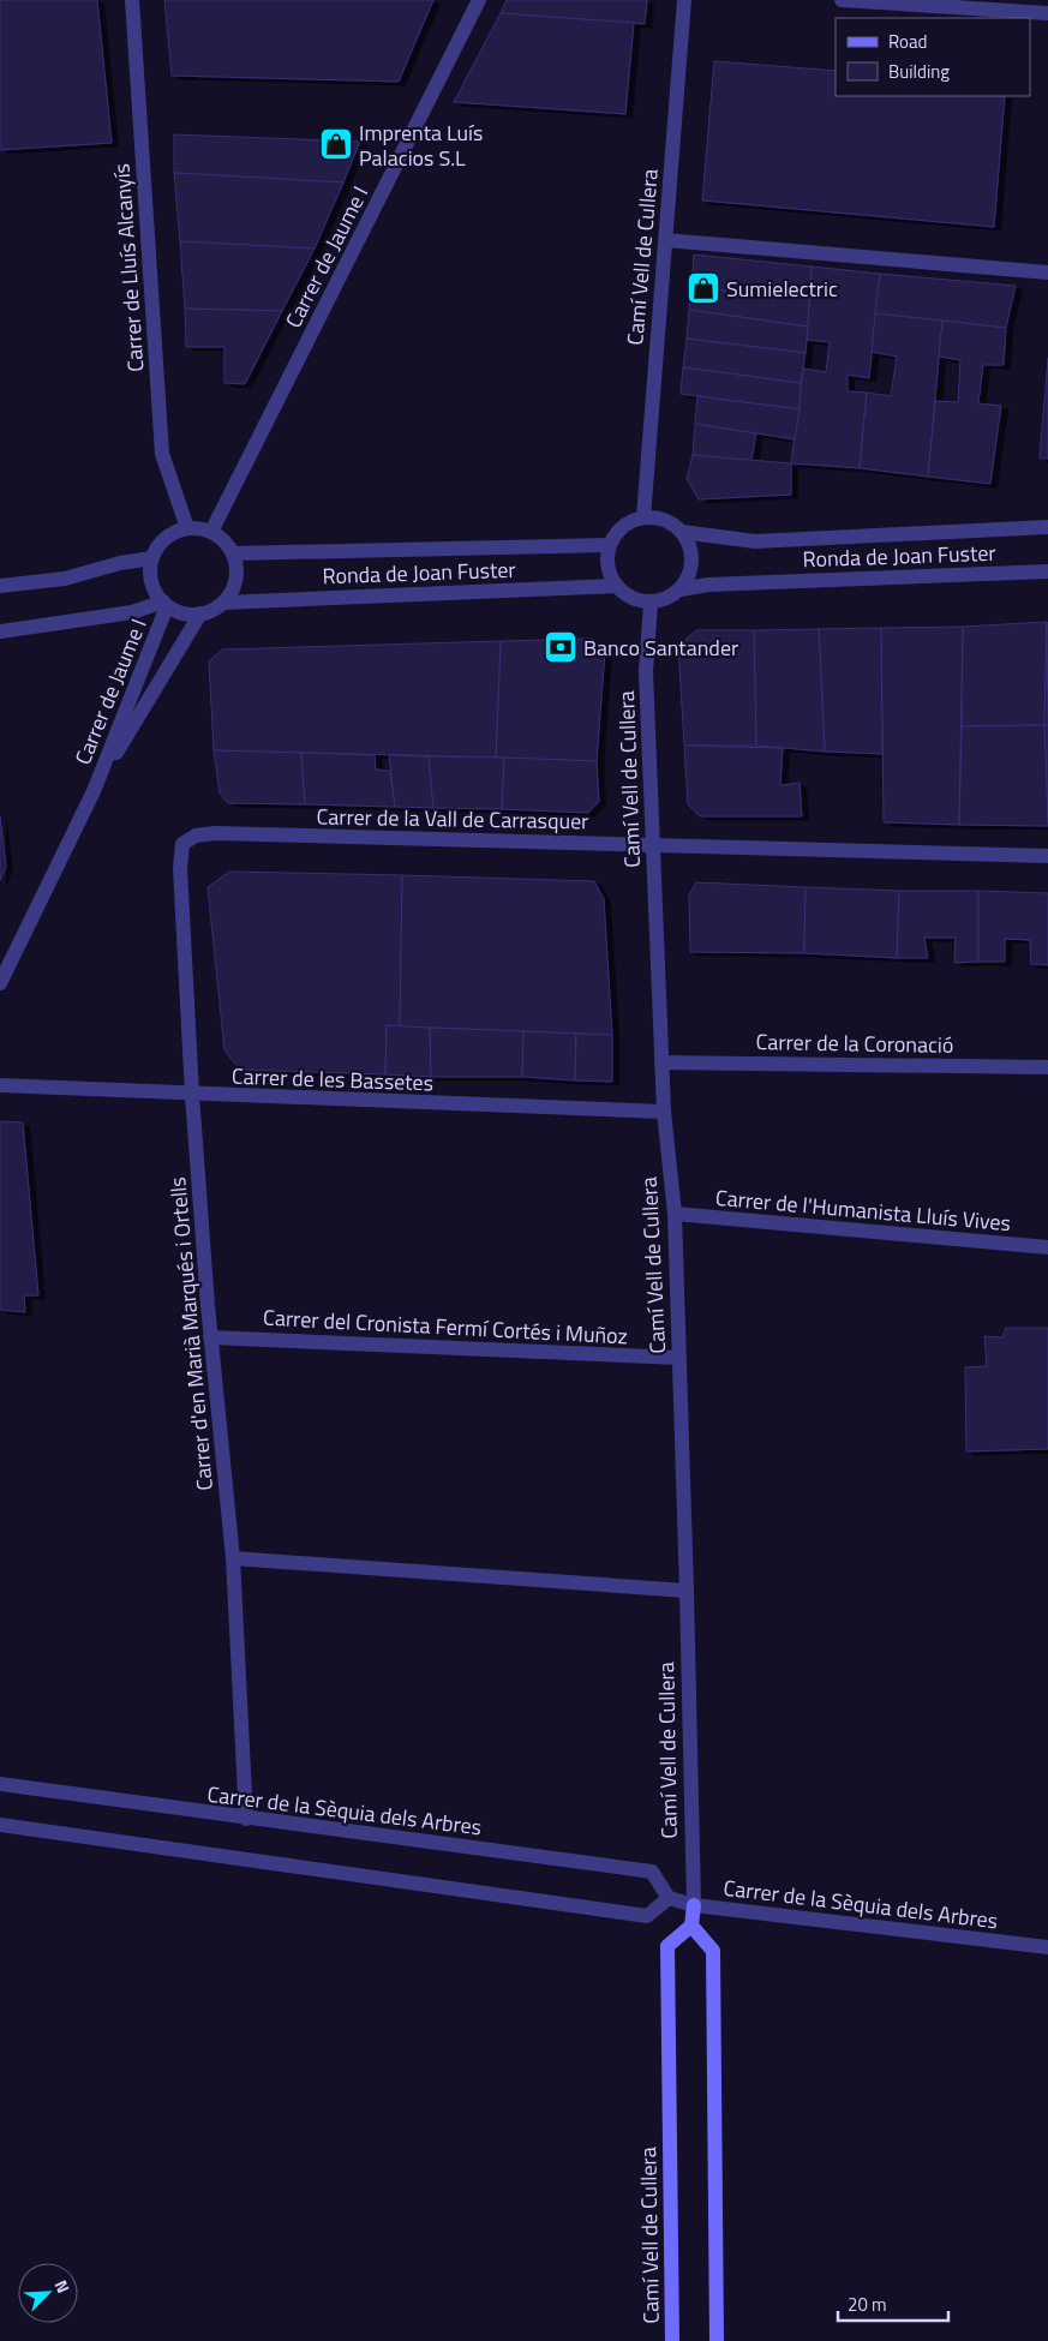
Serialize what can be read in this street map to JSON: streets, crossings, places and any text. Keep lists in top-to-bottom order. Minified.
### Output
{"streets":{"street":["Carrer de Jaume I","Camí Vell de Cullera","Carrer de Lluís Alcanyís","Ronda de Joan Fuster","Carrer de la Vall de Carrasquer","Carrer de la Coronació","Carrer de les Bassetes","Carrer de l'Humanista Lluís Vives","Carrer del Cronista Fermí Cortés i Muñoz","Carrer d'en Marià Marqués i Ortells","Carrer de la Sèquia dels Arbres"]},"crossings":[["Carrer de Jaume I","Carrer de Lluís Alcanyís"],["Carrer de Jaume I","Ronda de Joan Fuster"],["Camí Vell de Cullera","Ronda de Joan Fuster"],["Camí Vell de Cullera","Carrer de la Vall de Carrasquer"],["Camí Vell de Cullera","Carrer de la Coronació"],["Camí Vell de Cullera","Carrer de les Bassetes"],["Camí Vell de Cullera","Carrer de l'Humanista Lluís Vives"],["Camí Vell de Cullera","Carrer del Cronista Fermí Cortés i Muñoz"],["Camí Vell de Cullera","Carrer de la Sèquia dels Arbres"],["Carrer de Lluís Alcanyís","Ronda de Joan Fuster"],["Carrer de la Vall de Carrasquer","Carrer d'en Marià Marqués i Ortells"],["Carrer de les Bassetes","Carrer d'en Marià Marqués i Ortells"],["Carrer del Cronista Fermí Cortés i Muñoz","Carrer d'en Marià Marqués i Ortells"],["Carrer d'en Marià Marqués i Ortells","Carrer de la Sèquia dels Arbres"]],"places":{"shop":["Imprenta Luís Palacios S.L","Sumielectric"],"bank":["Banco Santander"]},"legend":["Road","Building"],"scale_bar":"20 m","north":"top right"}
